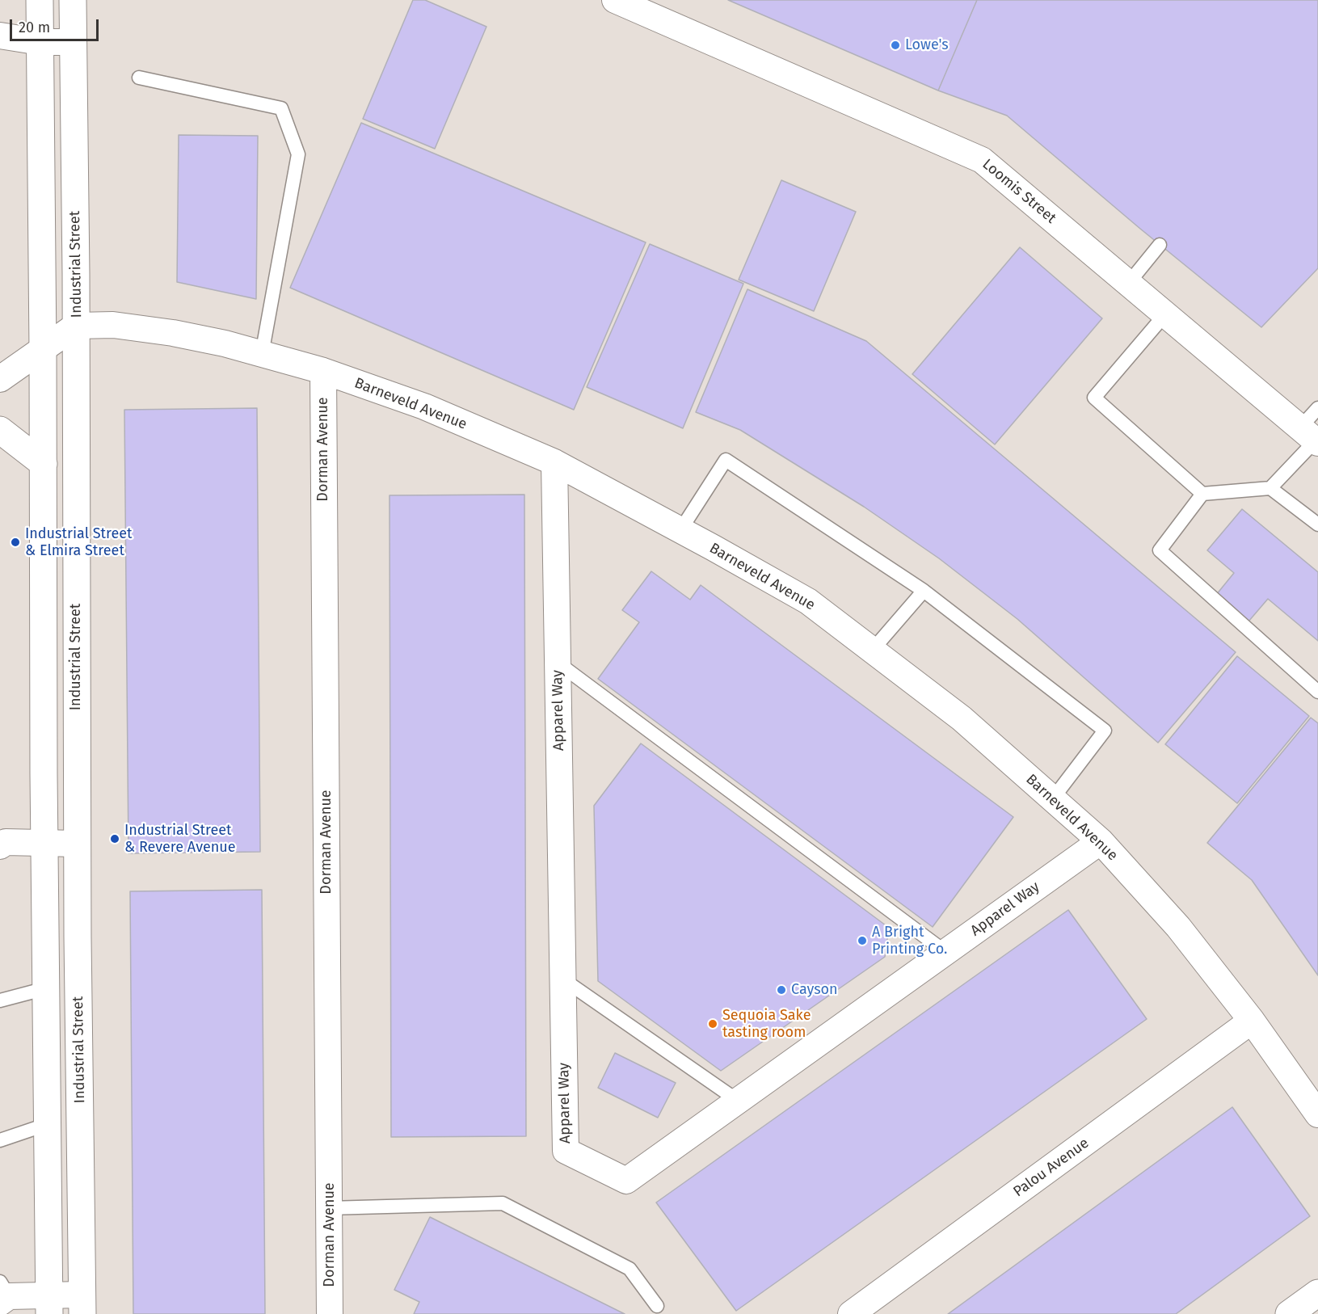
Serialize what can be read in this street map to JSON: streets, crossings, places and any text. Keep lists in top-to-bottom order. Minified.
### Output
{"streets":{"street":["Loomis Street","Industrial Street","Barneveld Avenue","Dorman Avenue","Apparel Way","Palou Avenue"]},"crossings":[["Industrial Street","Barneveld Avenue"],["Barneveld Avenue","Dorman Avenue"],["Barneveld Avenue","Apparel Way"],["Barneveld Avenue","Palou Avenue"]],"places":["Lowe's","Industrial Street & Elmira Street","Industrial Street & Revere Avenue","A Bright Printing Co.","Cayson","Sequoia Sake tasting room"],"scale_bar":"20 m"}
